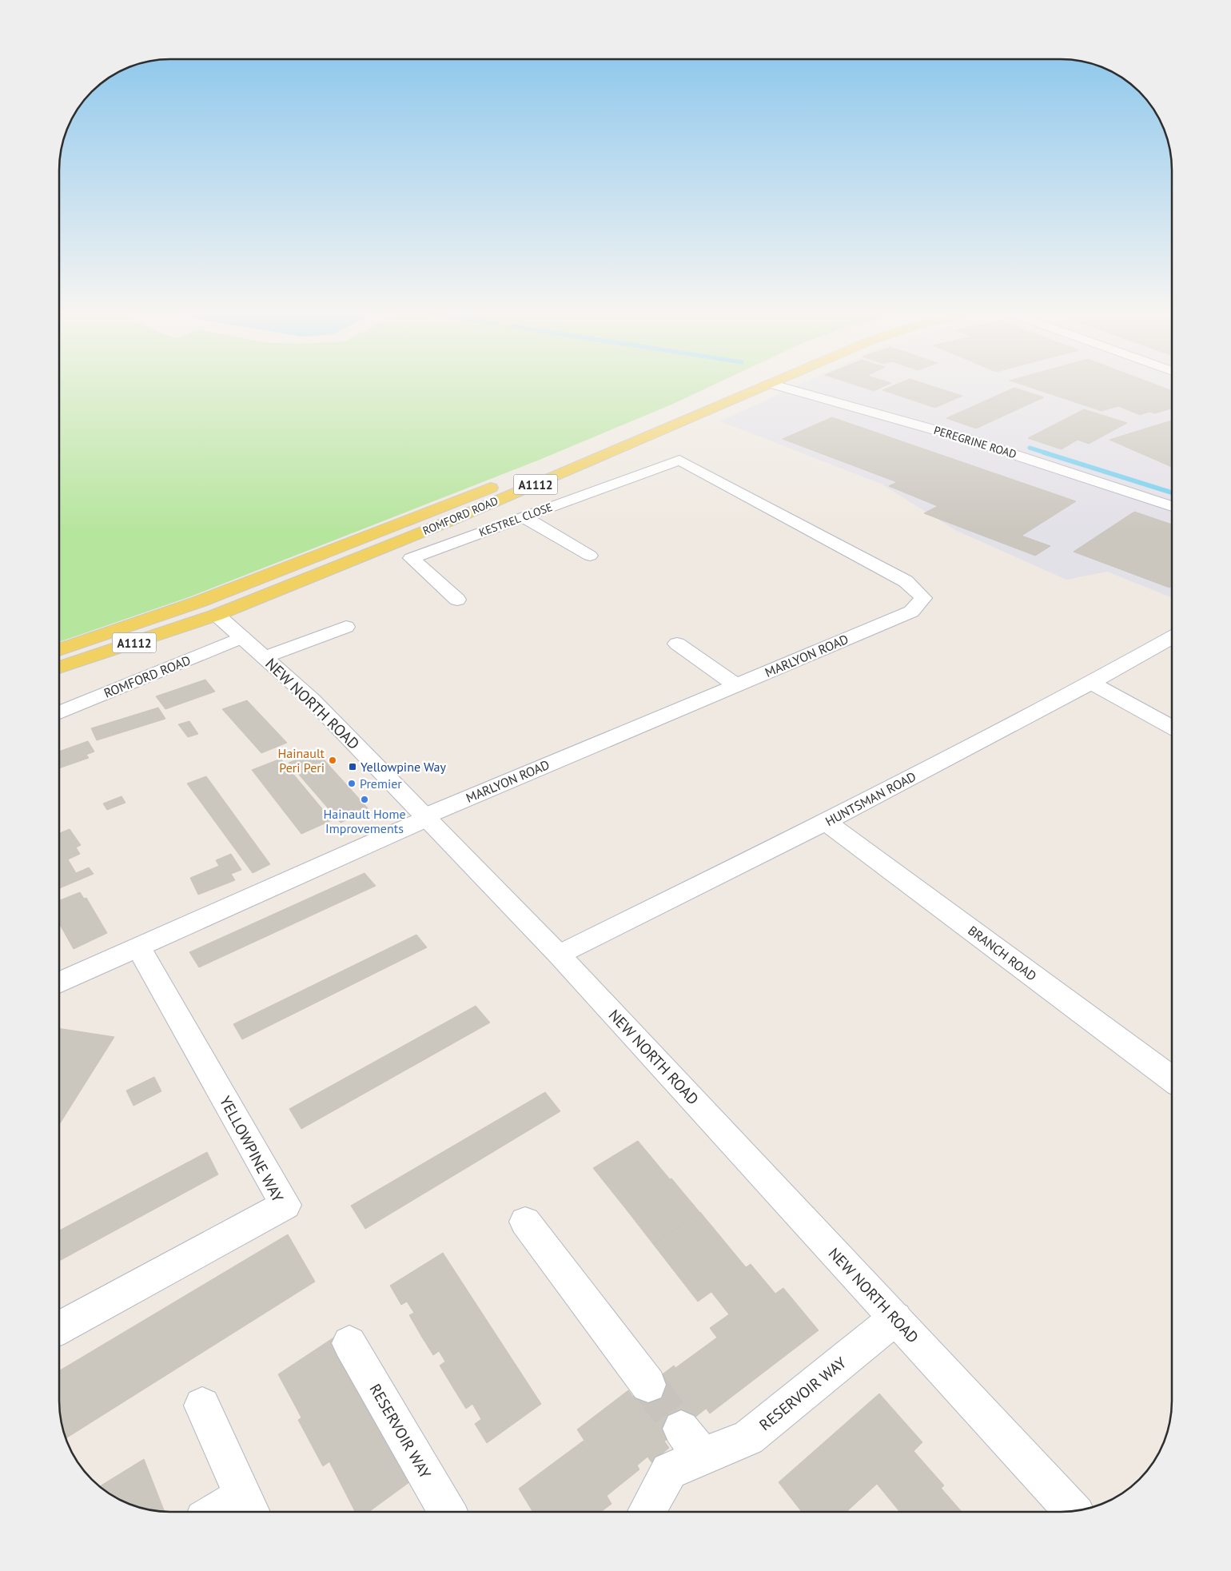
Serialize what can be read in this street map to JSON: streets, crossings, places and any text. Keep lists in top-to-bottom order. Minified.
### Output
{"streets":{"main road":["A1112","ROMFORD ROAD"],"street":["PEREGRINE ROAD","KESTREL CLOSE","MARLYON ROAD","NEW NORTH ROAD","HUNTSMAN ROAD","BRANCH ROAD","YELLOWPINE WAY","RESERVOIR WAY"]},"crossings":[["ROMFORD ROAD","NEW NORTH ROAD"],["KESTREL CLOSE","MARLYON ROAD"],["MARLYON ROAD","NEW NORTH ROAD"],["NEW NORTH ROAD","HUNTSMAN ROAD"],["NEW NORTH ROAD","RESERVOIR WAY"],["HUNTSMAN ROAD","BRANCH ROAD"]],"places":{"other":["Hainault Peri Peri","Premier","Hainault Home Improvements"],"transit":["Yellowpine Way"]}}
